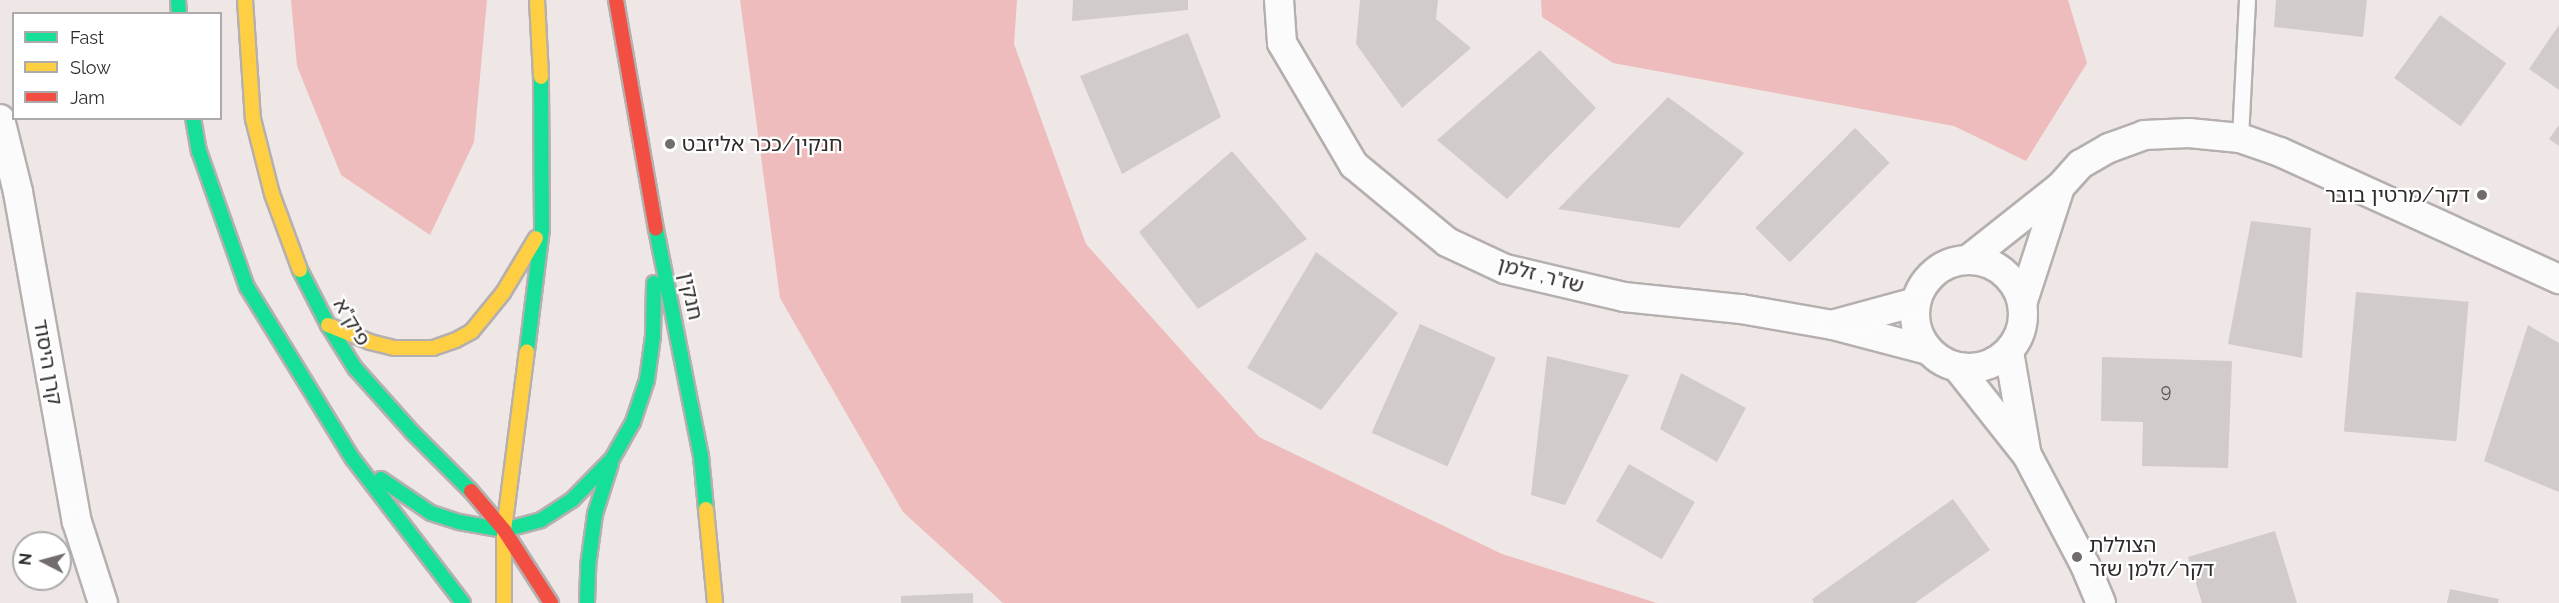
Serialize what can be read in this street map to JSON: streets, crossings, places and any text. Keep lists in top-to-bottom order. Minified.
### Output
{"streets":{"main road":["חנקין","פיק\"א"],"street":["שז\"ר, זלמן","קרן היסוד"]},"places":["חנקין/ככר אליזבט","דקר/מרטין בובר","הצוללת דקר/זלמן שזר"],"house_numbers":["9"],"legend":["Fast","Slow","Jam"],"north":"left"}
